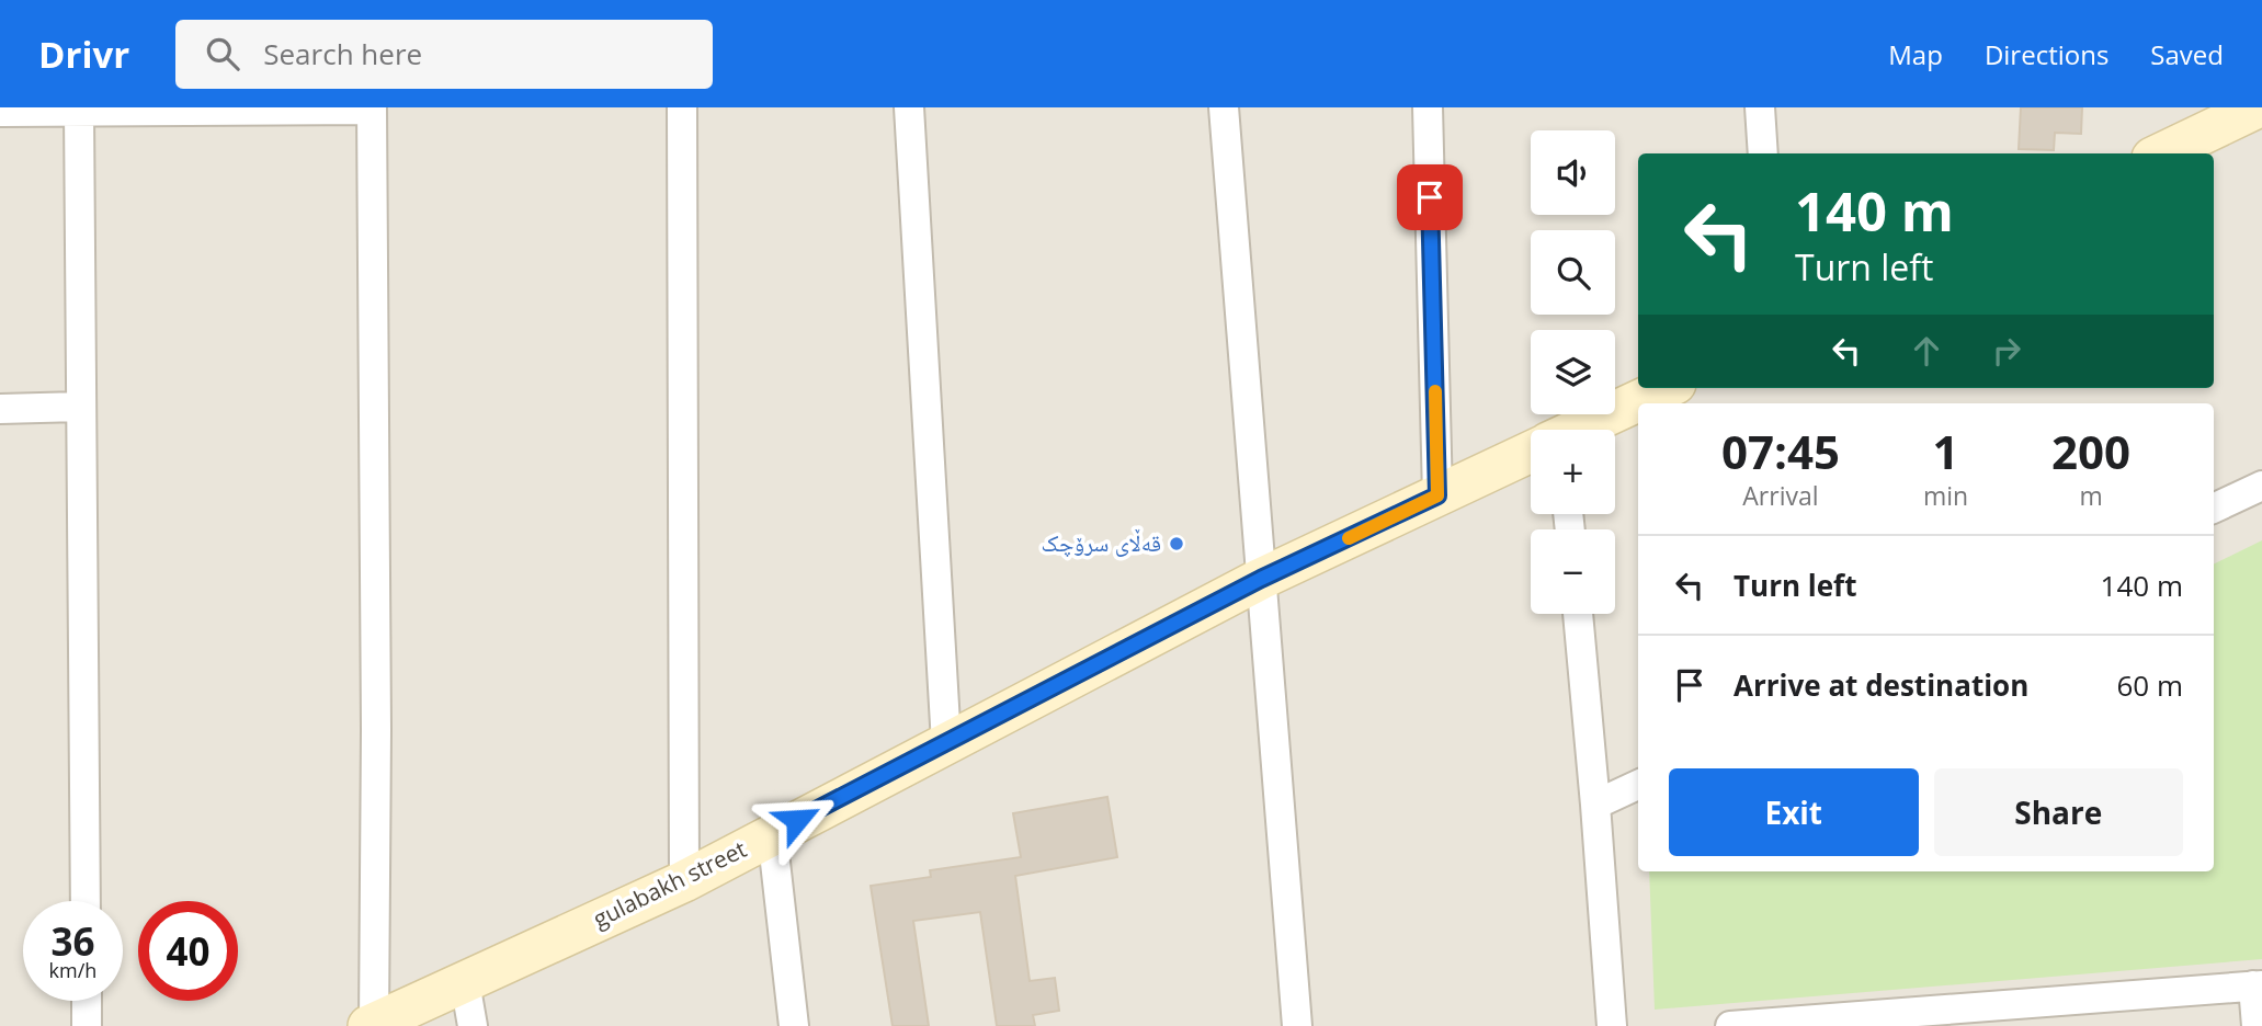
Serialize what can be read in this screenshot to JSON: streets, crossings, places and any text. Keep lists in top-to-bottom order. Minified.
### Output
{"streets":{"street":["gulabakh street"]},"places":["قەڵای سرۆچک"],"page":{"header":"Drivr","search":"Search here","nav":["Map","Directions","Saved"],"map_buttons":["+","−"],"turn":["140 m","Turn left"],"eta":["07:45","Arrival","1","min","200","m"],"list":[{"name":"Turn left","value":"140 m"},{"name":"Arrive at destination","value":"60 m"}],"buttons":["Exit","Share"],"speed":"36 km/h","limit":"40"}}
